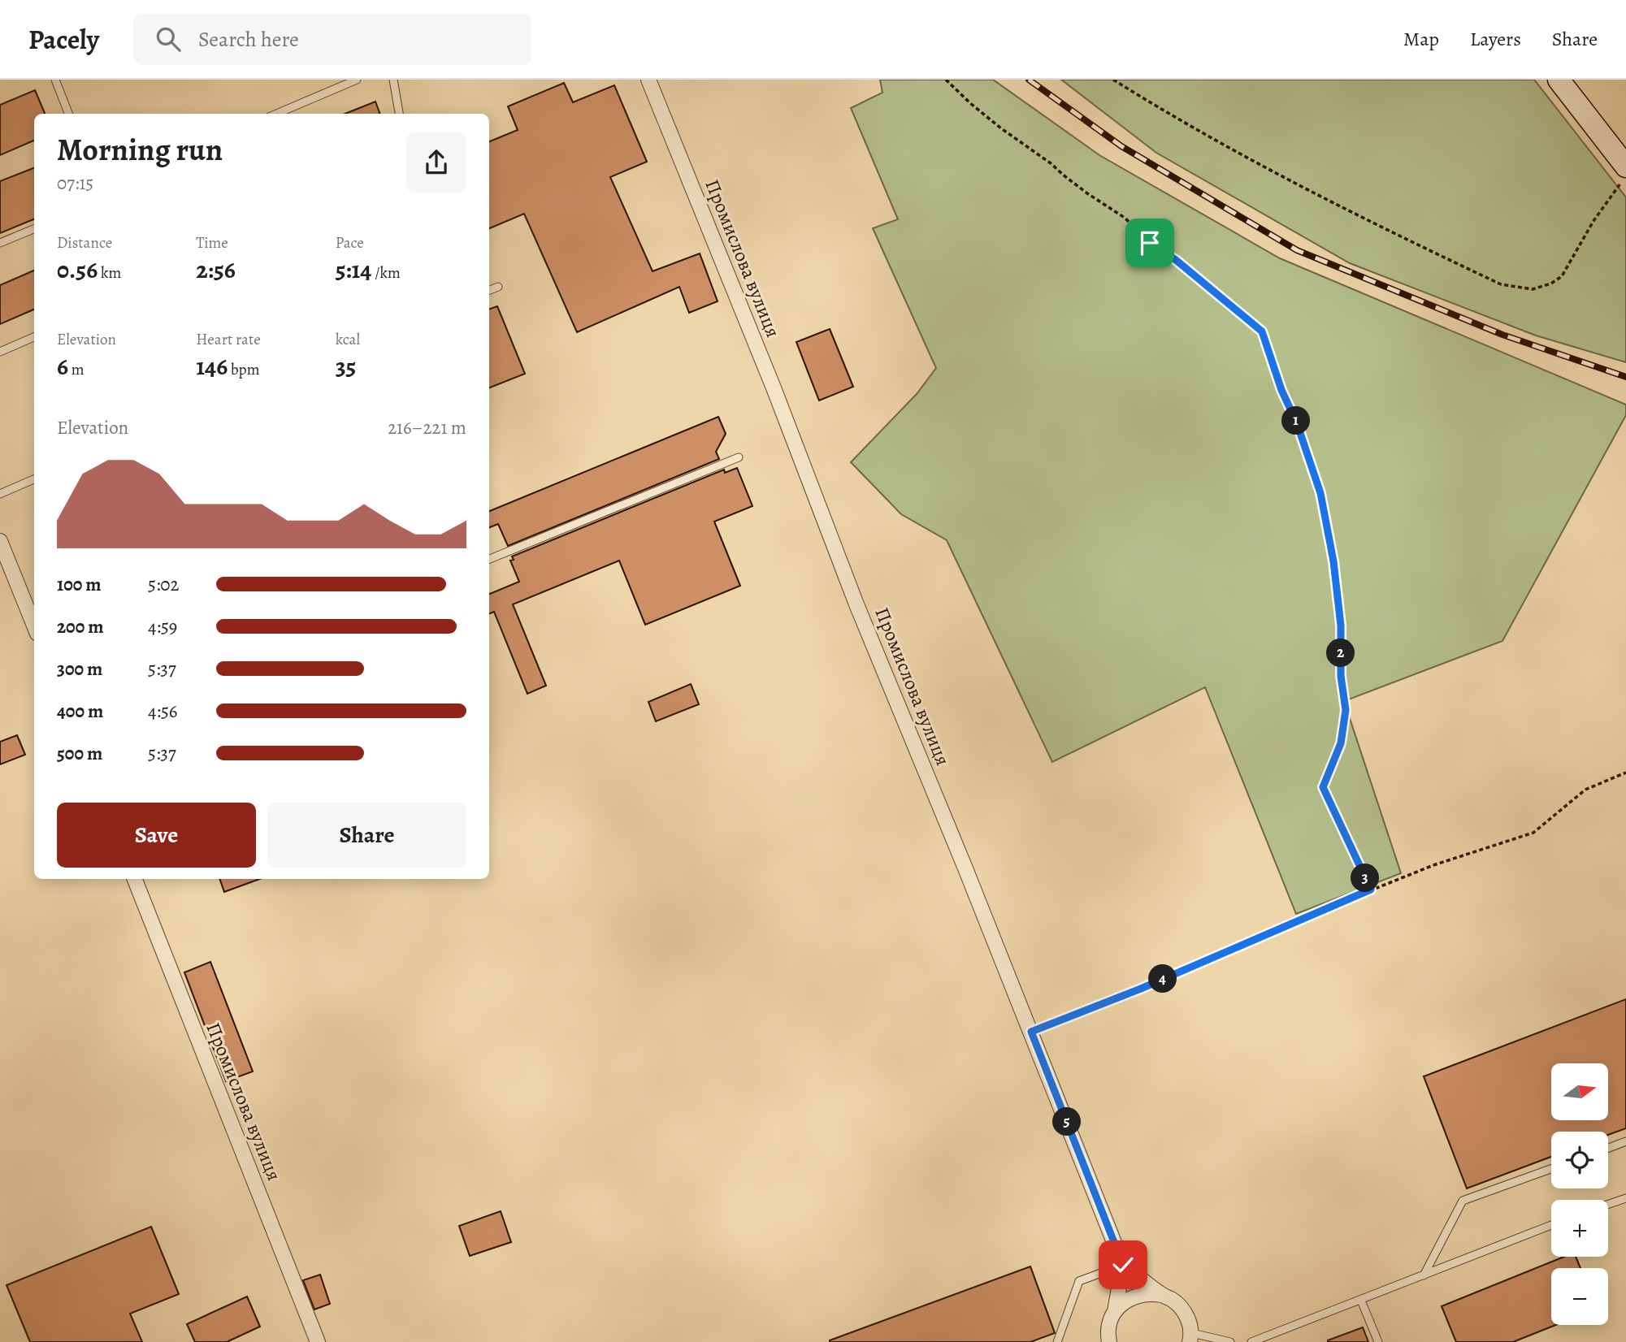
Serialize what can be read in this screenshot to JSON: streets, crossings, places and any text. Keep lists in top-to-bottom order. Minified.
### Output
{"streets":{"street":["Промислова вулиця"]},"north":"right","page":{"header":"Pacely","search":"Search here","nav":["Map","Layers","Share"],"heading":["Morning run","07:15"],"stats":[["Distance","0.56 km"],["Time","2:56"],["Pace","5:14 /km"],["Elevation","6 m"],["Heart rate","146 bpm"],["kcal","35"]],"chart":["Elevation","216–221 m"],"pins":["1","2","3","4","5"],"list":[{"name":"100 m","note":"5:02"},{"name":"200 m","note":"4:59"},{"name":"300 m","note":"5:37"},{"name":"400 m","note":"4:56"},{"name":"500 m","note":"5:37"}],"buttons":["Save","Share"],"map_buttons":["+","−"]}}
